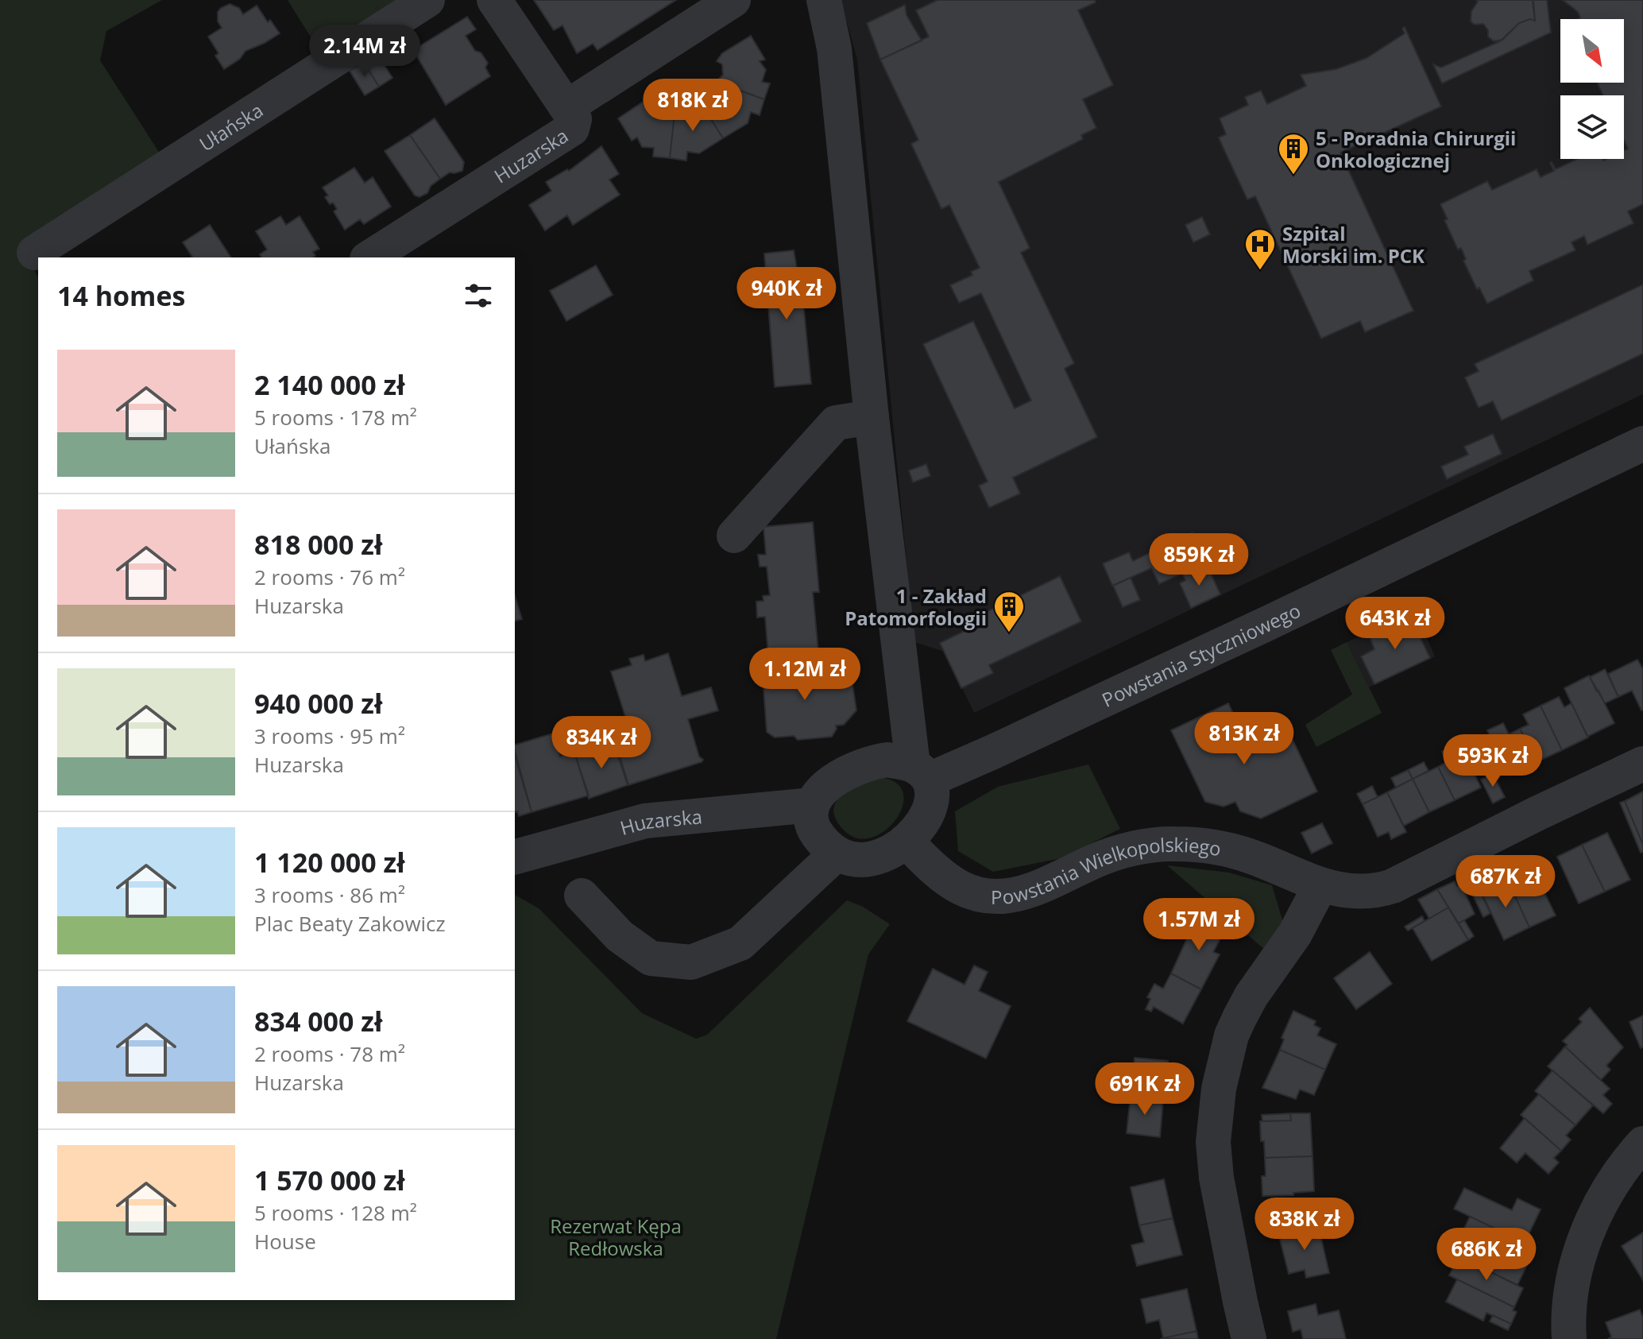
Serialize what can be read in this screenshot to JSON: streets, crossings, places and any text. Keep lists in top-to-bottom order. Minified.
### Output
{"streets":{"street":["Ułańska","Huzarska","Powstania Styczniowego","Powstania Wielkopolskiego"]},"crossings":[["Huzarska","Powstania Styczniowego"],["Huzarska","Powstania Wielkopolskiego"],["Powstania Styczniowego","Powstania Wielkopolskiego"]],"parks":["Rezerwat Kępa Redłowska"],"places":{"building":["5 - Poradnia Chirurgii Onkologicznej","1 - Zakład Patomorfologii"],"hospital":["Szpital Morski im. PCK"]},"north":"bottom right","page":{"price":["2.14M zł","818K zł","940K zł","859K zł","643K zł","1.12M zł","813K zł","834K zł","593K zł","687K zł","1.57M zł","691K zł","838K zł","686K zł"],"heading":"14 homes","list":[{"name":"2 140 000 zł","note":"5 rooms · 178 m² · Ułańska"},{"name":"818 000 zł","note":"2 rooms · 76 m² · Huzarska"},{"name":"940 000 zł","note":"3 rooms · 95 m² · Huzarska"},{"name":"1 120 000 zł","note":"3 rooms · 86 m² · Plac Beaty Zakowicz"},{"name":"834 000 zł","note":"2 rooms · 78 m² · Huzarska"},{"name":"1 570 000 zł","note":"5 rooms · 128 m² · House"}]}}
